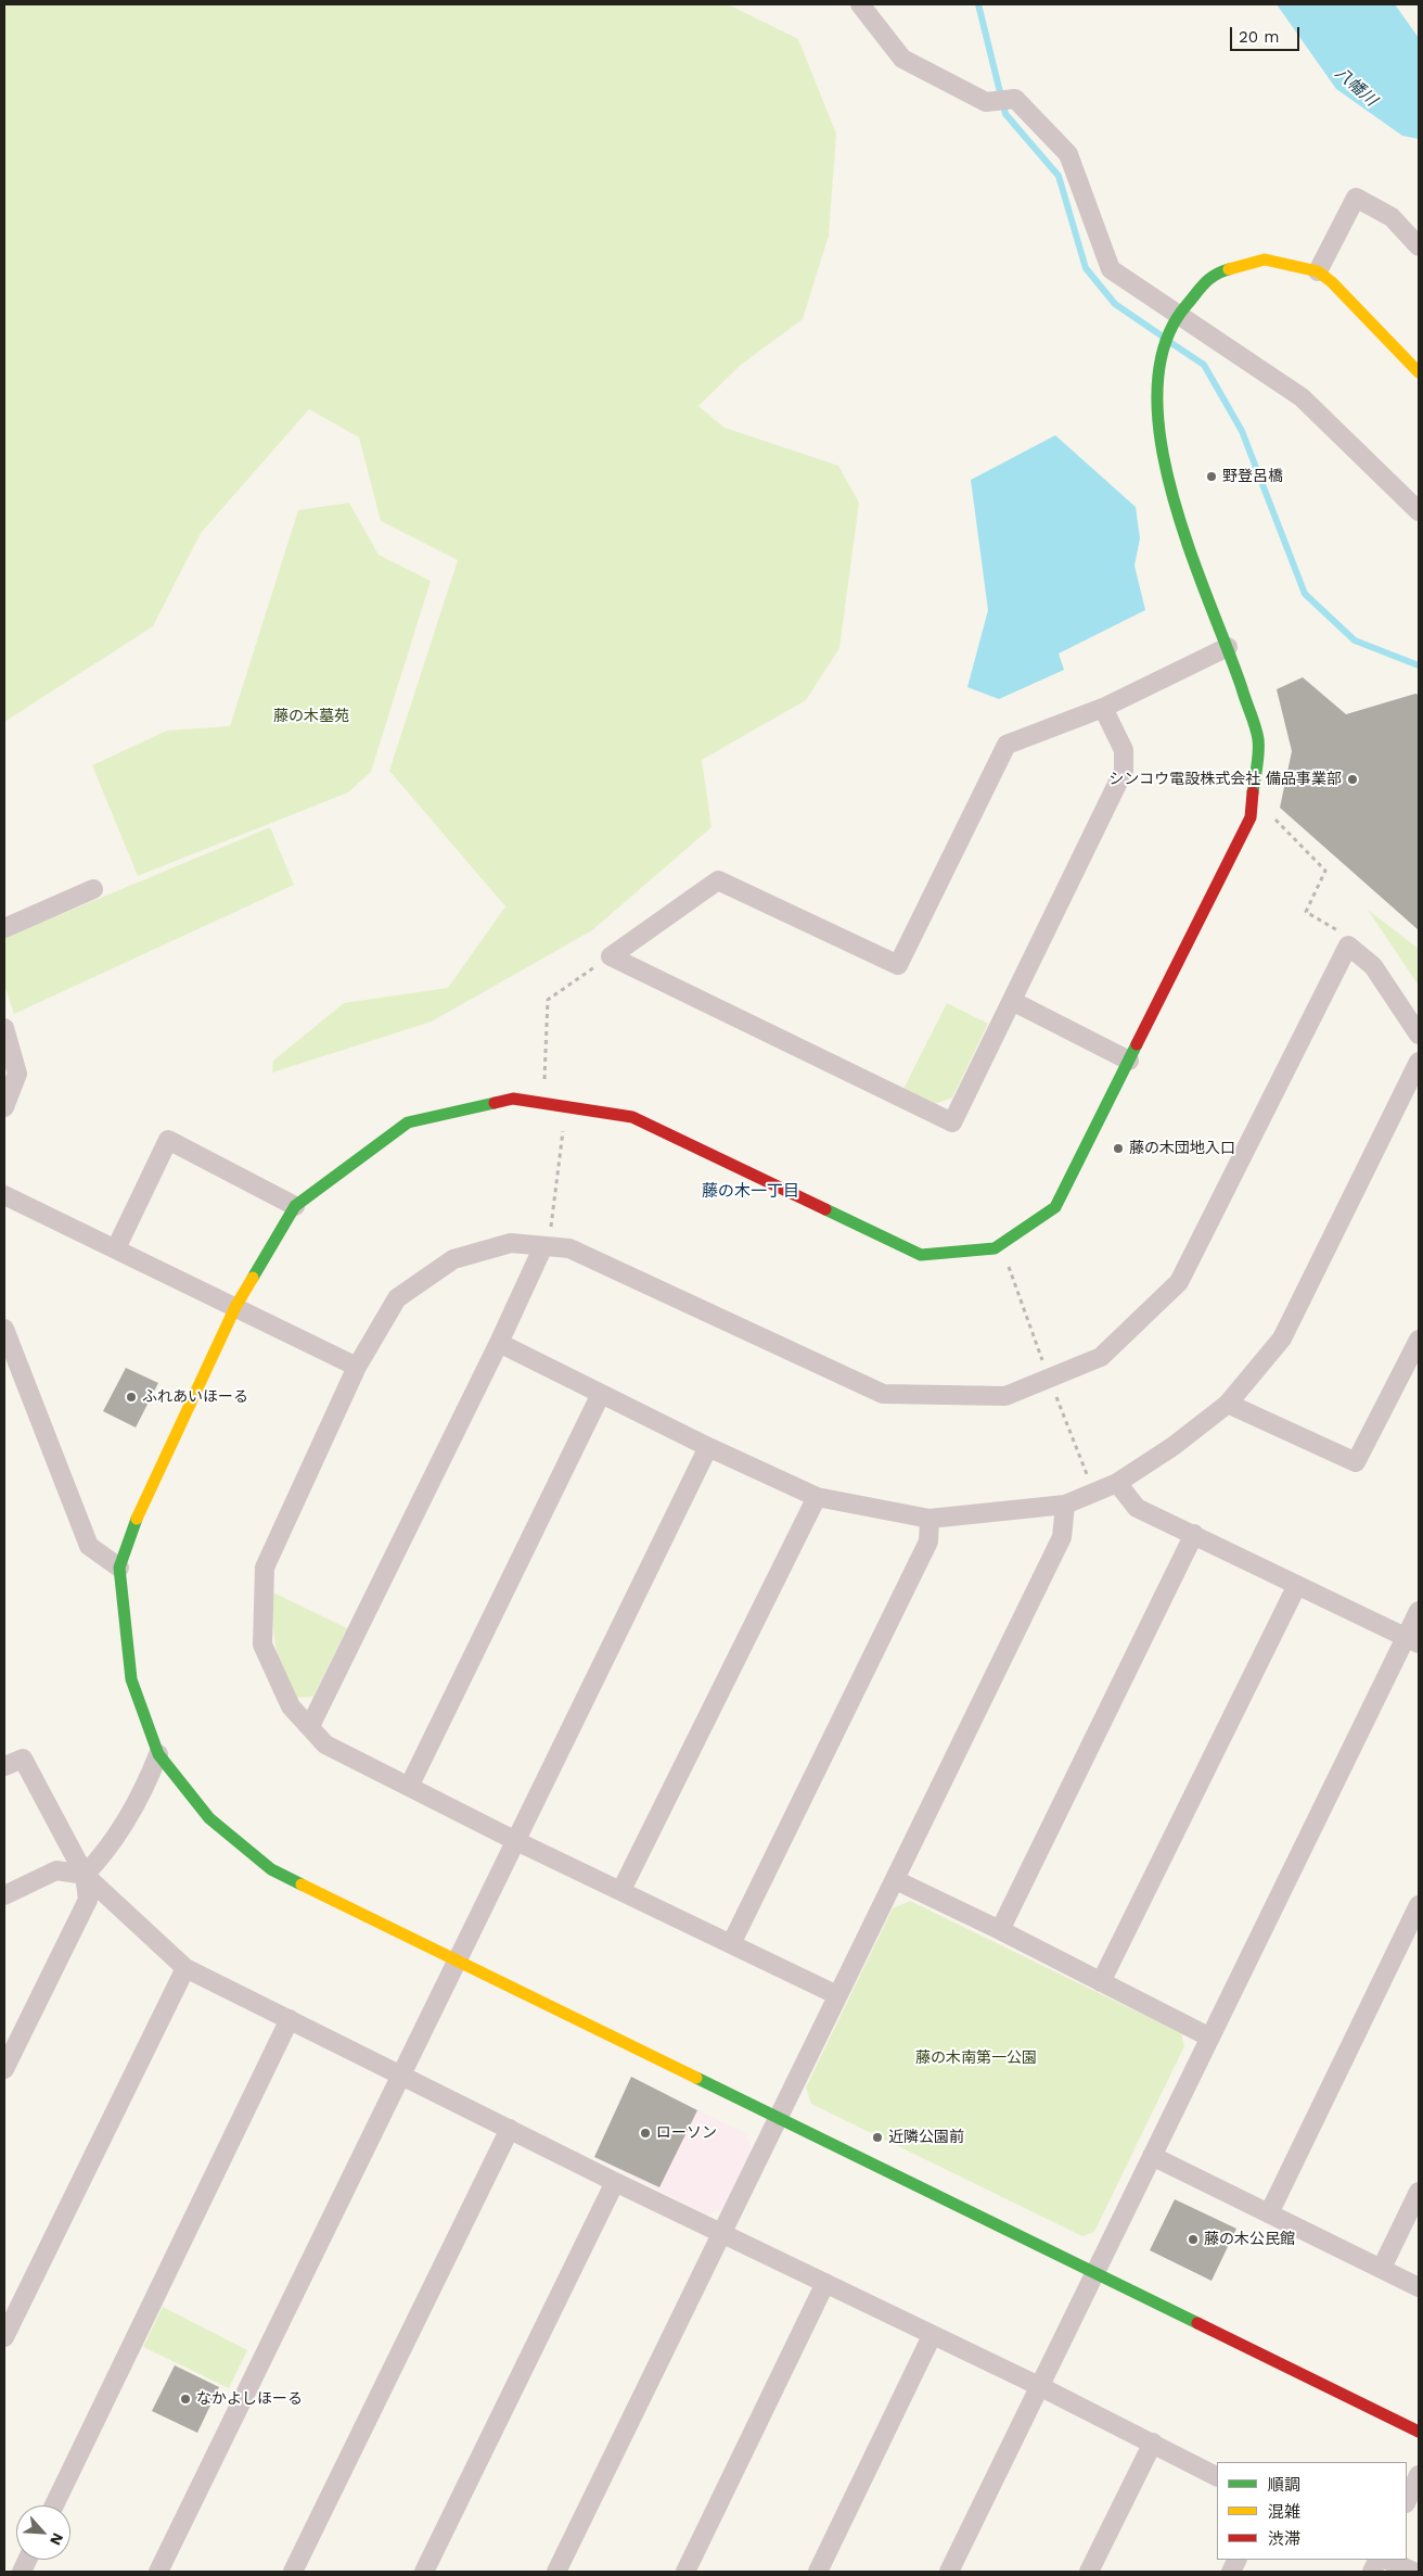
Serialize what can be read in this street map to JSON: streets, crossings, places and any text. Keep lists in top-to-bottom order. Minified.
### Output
{"districts":["藤の木一丁目"],"water":["八幡川"],"parks":["藤の木墓苑","藤の木南第一公園"],"places":["野登呂橋","シンコウ電設株式会社 備品事業部","藤の木団地入口","ふれあいほーる","ローソン","近隣公園前","藤の木公民館","なかよしほーる"],"legend":["順調","混雑","渋滞"],"scale_bar":"20 m","north":"bottom right"}
